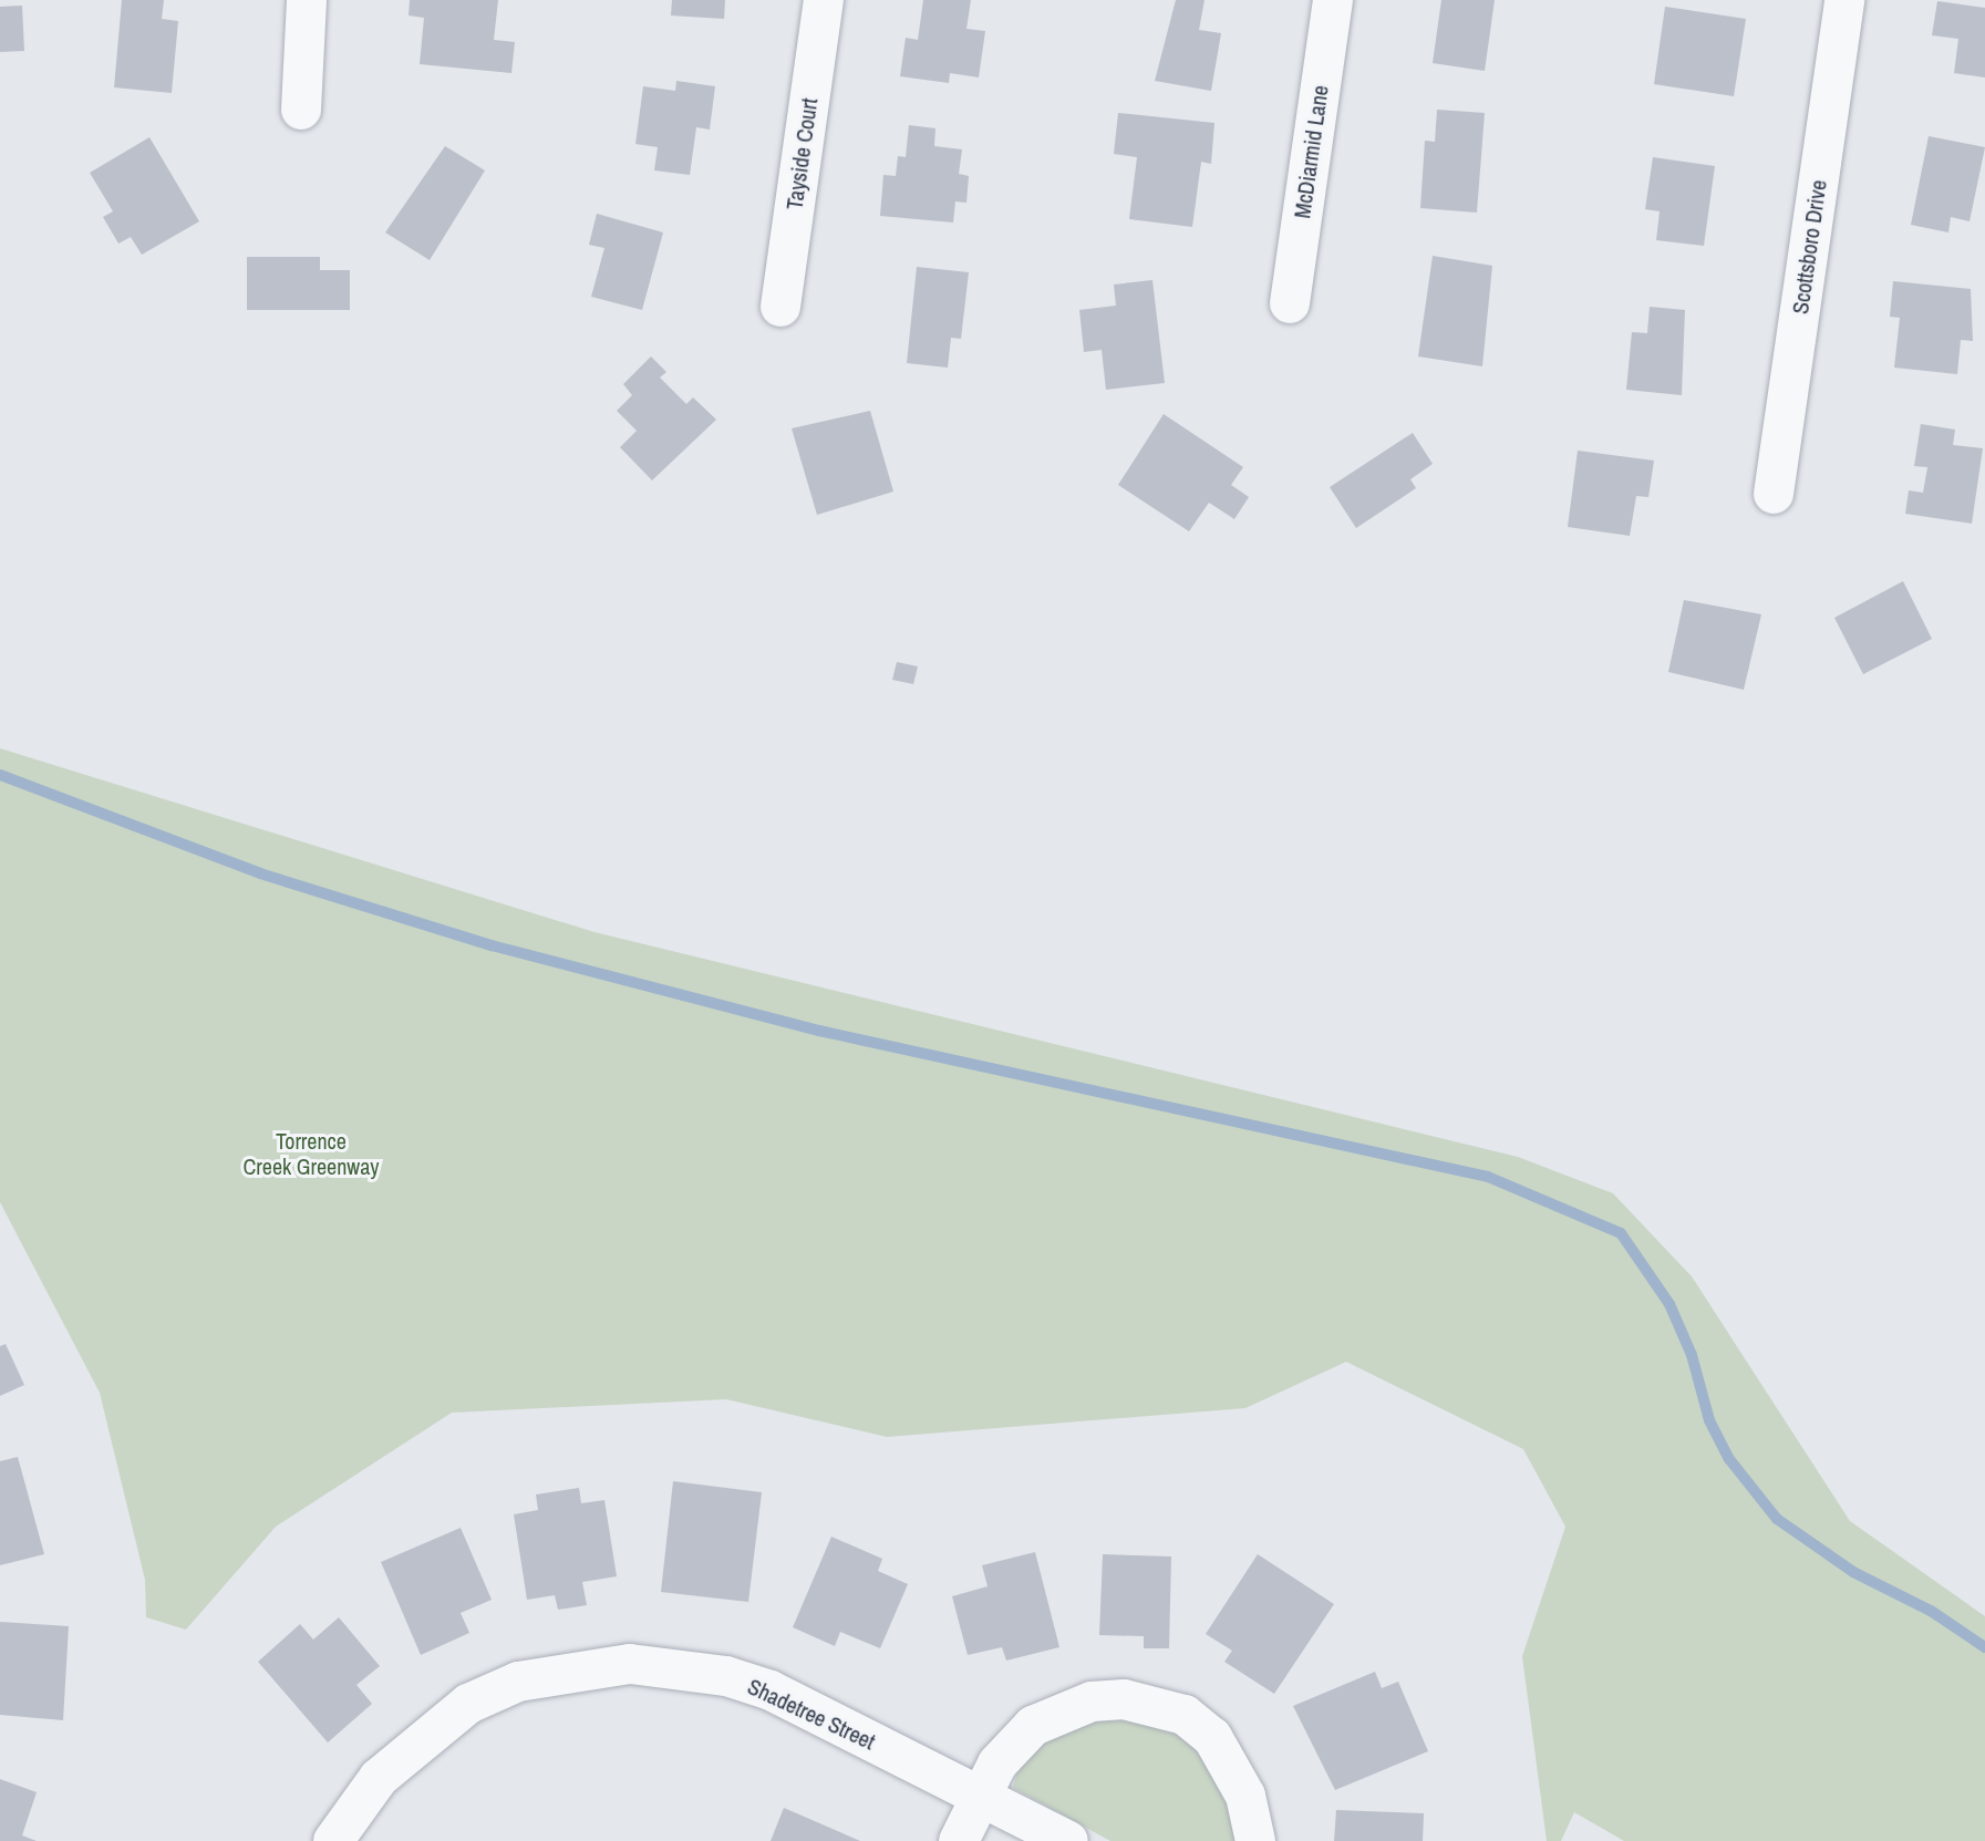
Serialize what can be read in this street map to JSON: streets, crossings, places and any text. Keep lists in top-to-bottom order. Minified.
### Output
{"streets":{"street":["McDiarmid Lane","Tayside Court","Scottsboro Drive","Shadetree Street"]},"parks":["Torrence Creek Greenway"]}
